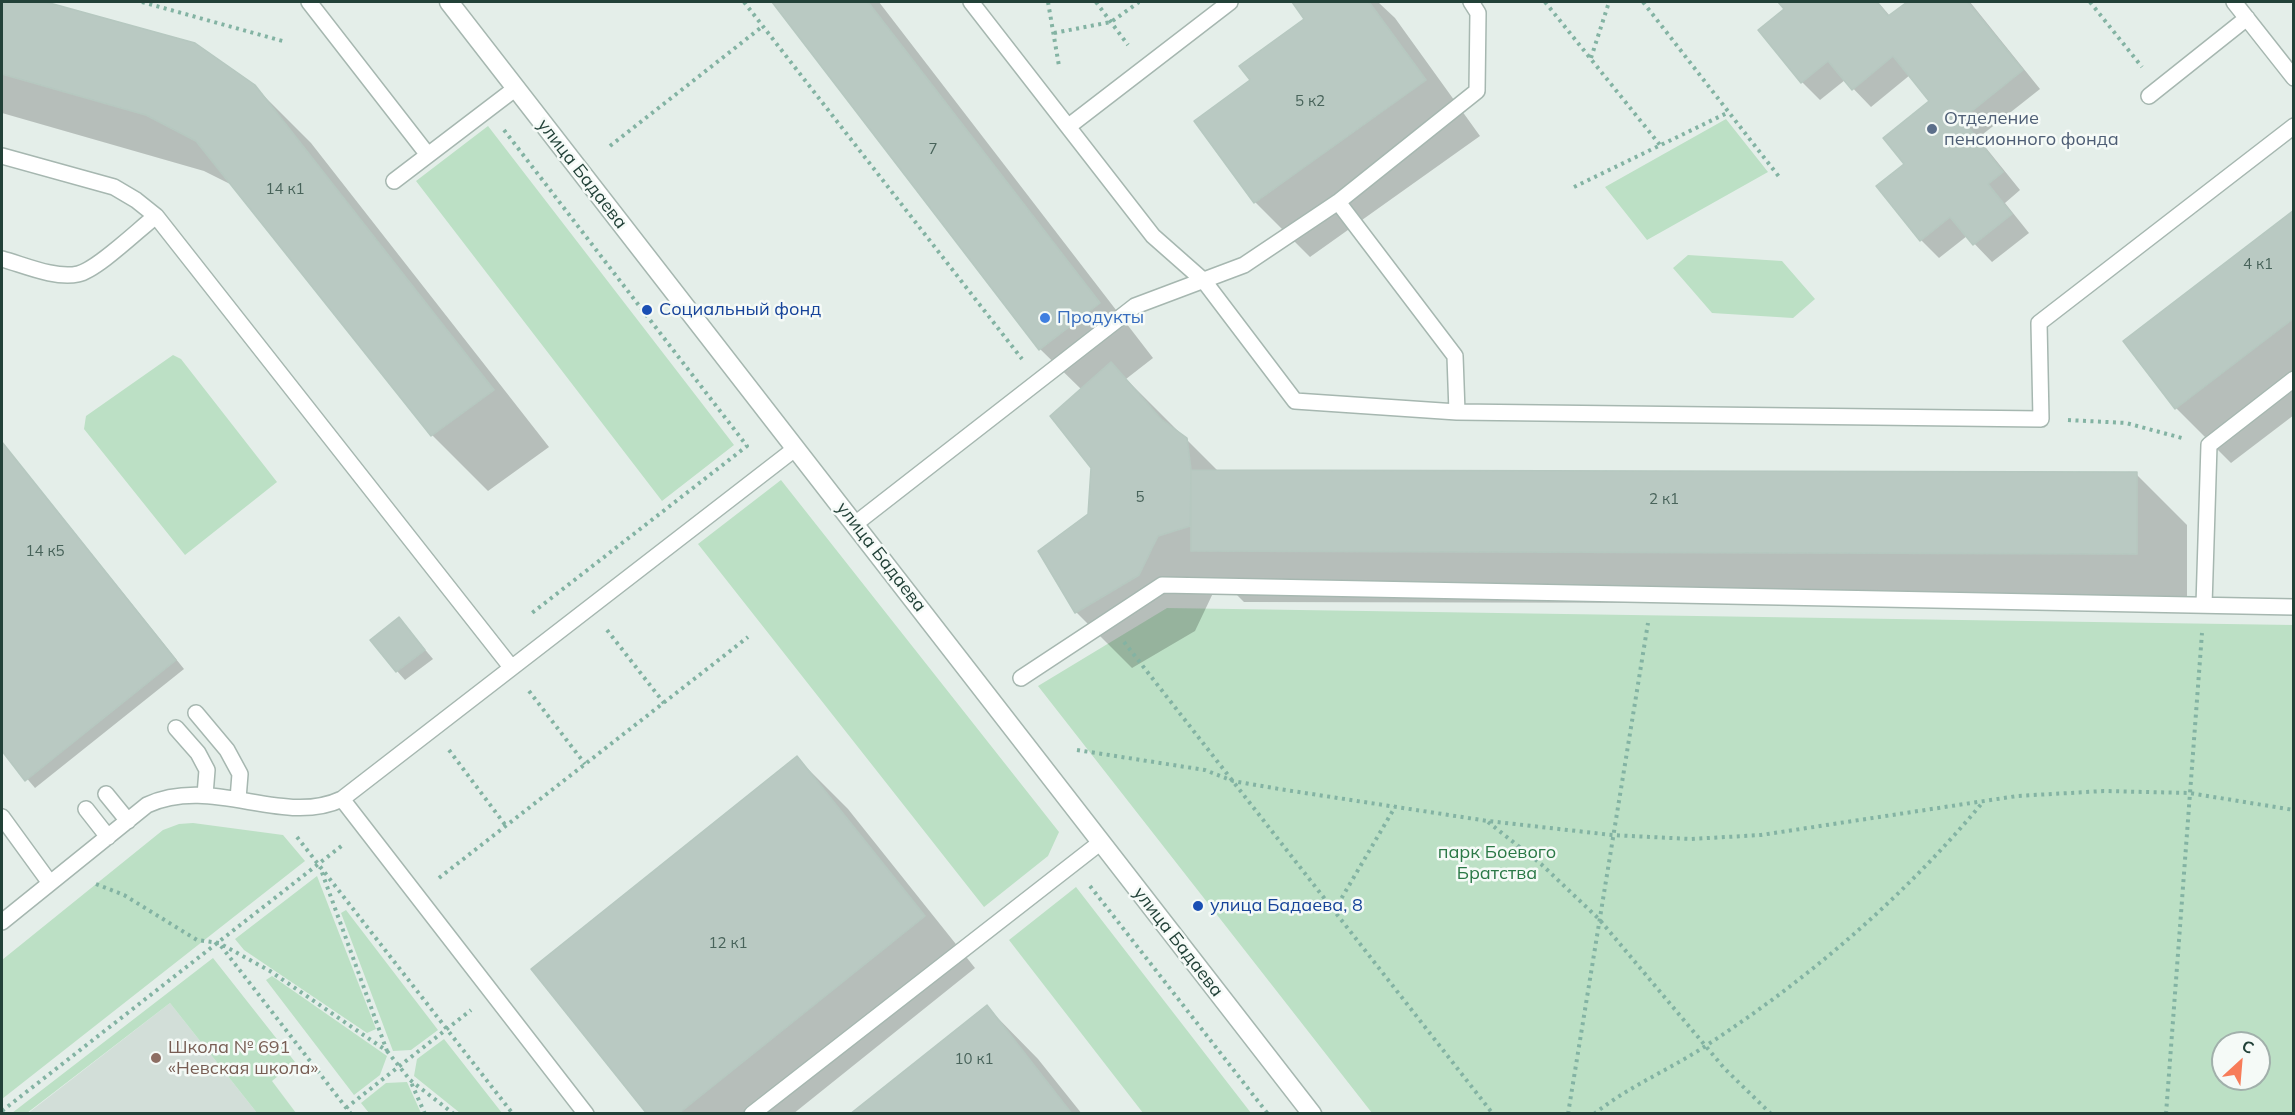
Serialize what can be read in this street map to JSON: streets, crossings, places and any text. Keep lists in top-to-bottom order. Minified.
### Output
{"streets":{"street":["улица Бадаева"]},"parks":["парк Боевого Братства"],"places":["Отделение пенсионного фонда","Социальный фонд","Продукты","улица Бадаева, 8","Школа № 691 «Невская школа»"],"house_numbers":["5 к2","7","14 к1","4 к1","5","2 к1","14 к5","12 к1","10 к1"],"north":"top right"}
